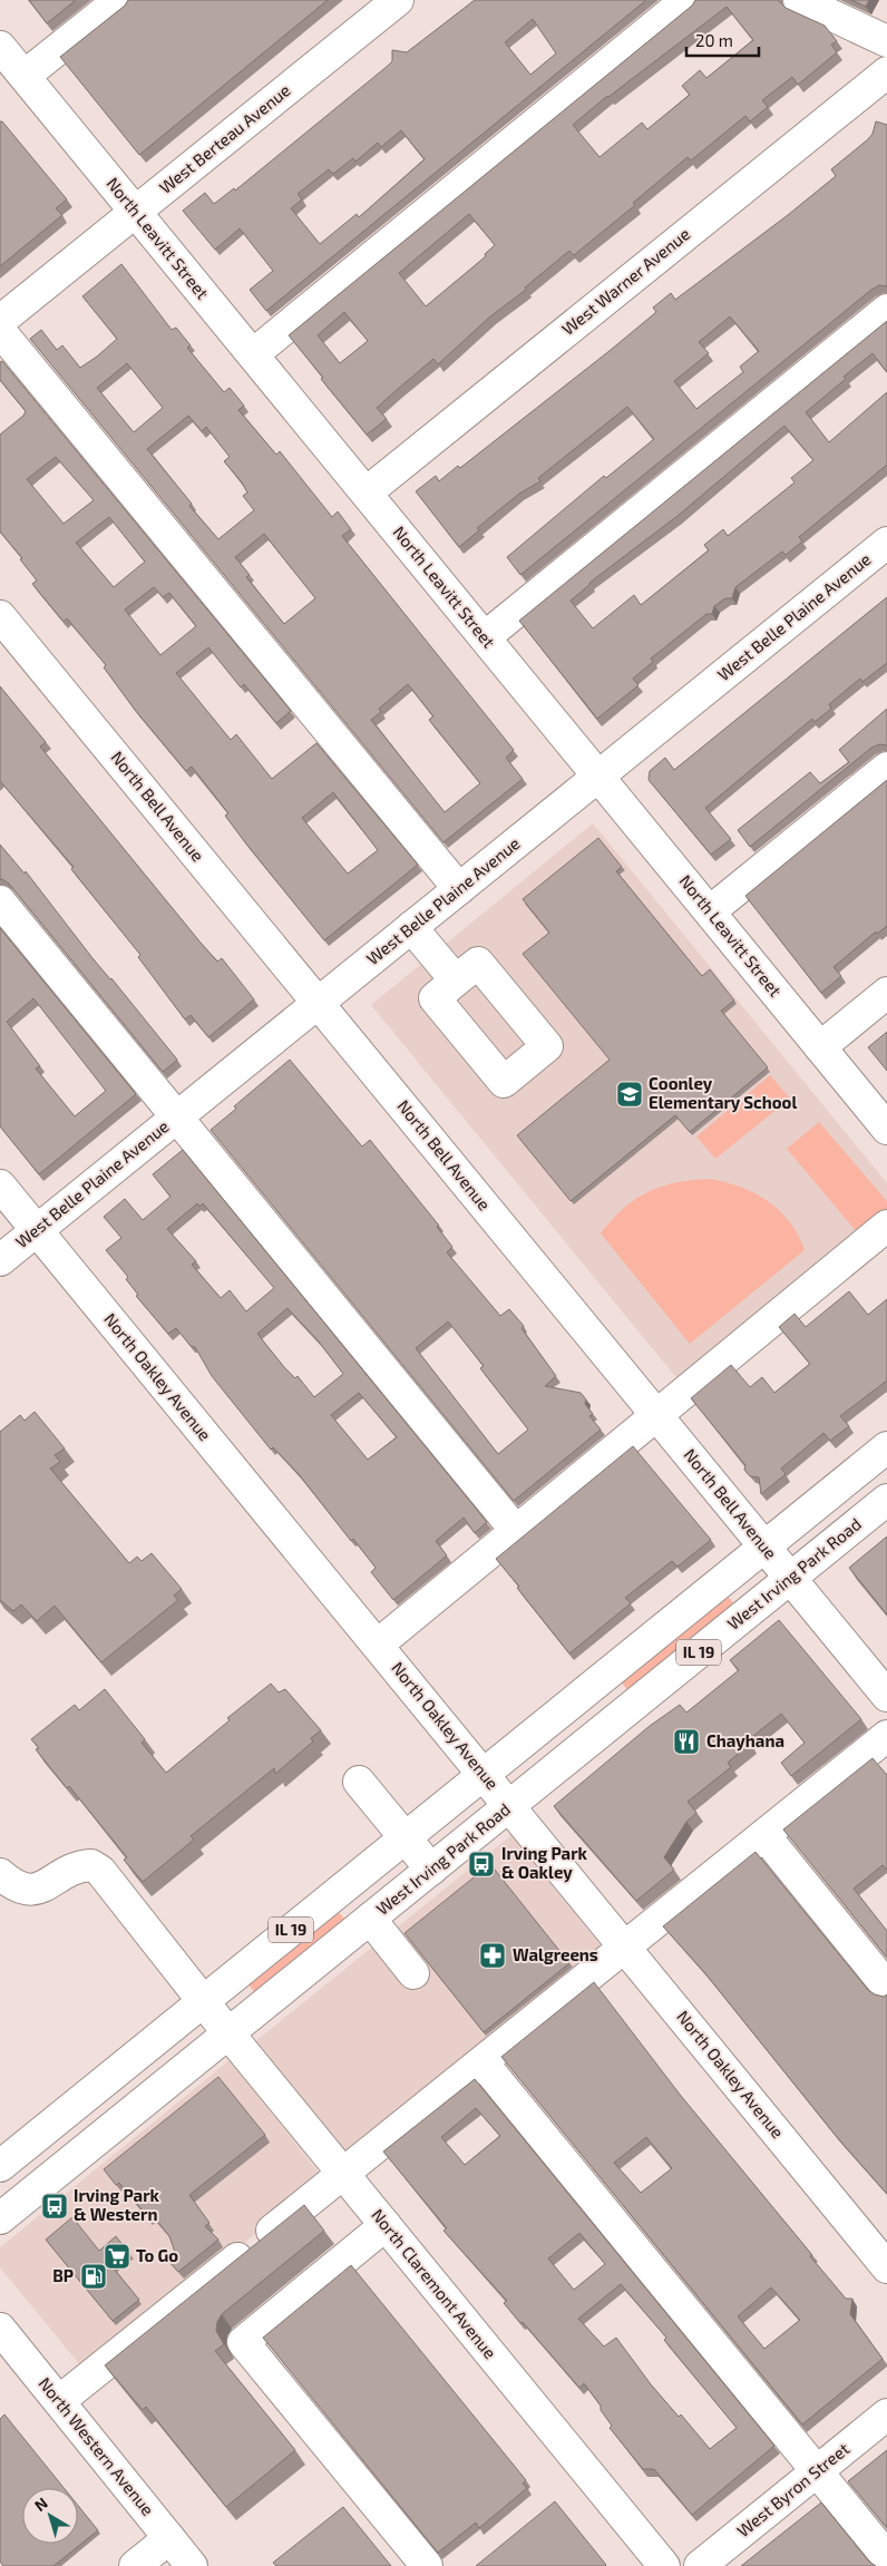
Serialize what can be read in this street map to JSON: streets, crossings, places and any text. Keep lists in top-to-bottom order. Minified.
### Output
{"streets":{"street":["West Berteau Avenue","North Leavitt Street","West Warner Avenue","West Belle Plaine Avenue","North Bell Avenue","North Oakley Avenue","West Irving Park Road","IL 19","North Claremont Avenue","North Western Avenue","West Byron Street"]},"crossings":[["West Berteau Avenue","North Leavitt Street"],["North Leavitt Street","West Warner Avenue"],["North Leavitt Street","West Belle Plaine Avenue"],["West Belle Plaine Avenue","North Bell Avenue"],["West Belle Plaine Avenue","North Oakley Avenue"],["North Bell Avenue","West Irving Park Road"],["North Bell Avenue","IL 19"],["North Oakley Avenue","West Irving Park Road"],["North Oakley Avenue","IL 19"],["West Irving Park Road","North Claremont Avenue"],["IL 19","North Claremont Avenue"]],"places":{"school or university":["Coonley Elementary School"],"restaurant":["Chayhana"],"bus stop":["Irving Park & Oakley","Irving Park & Western"],"pharmacy":["Walgreens"],"supermarket":["To Go"],"fuel station":["BP"]},"scale_bar":"20 m","north":"top left"}
